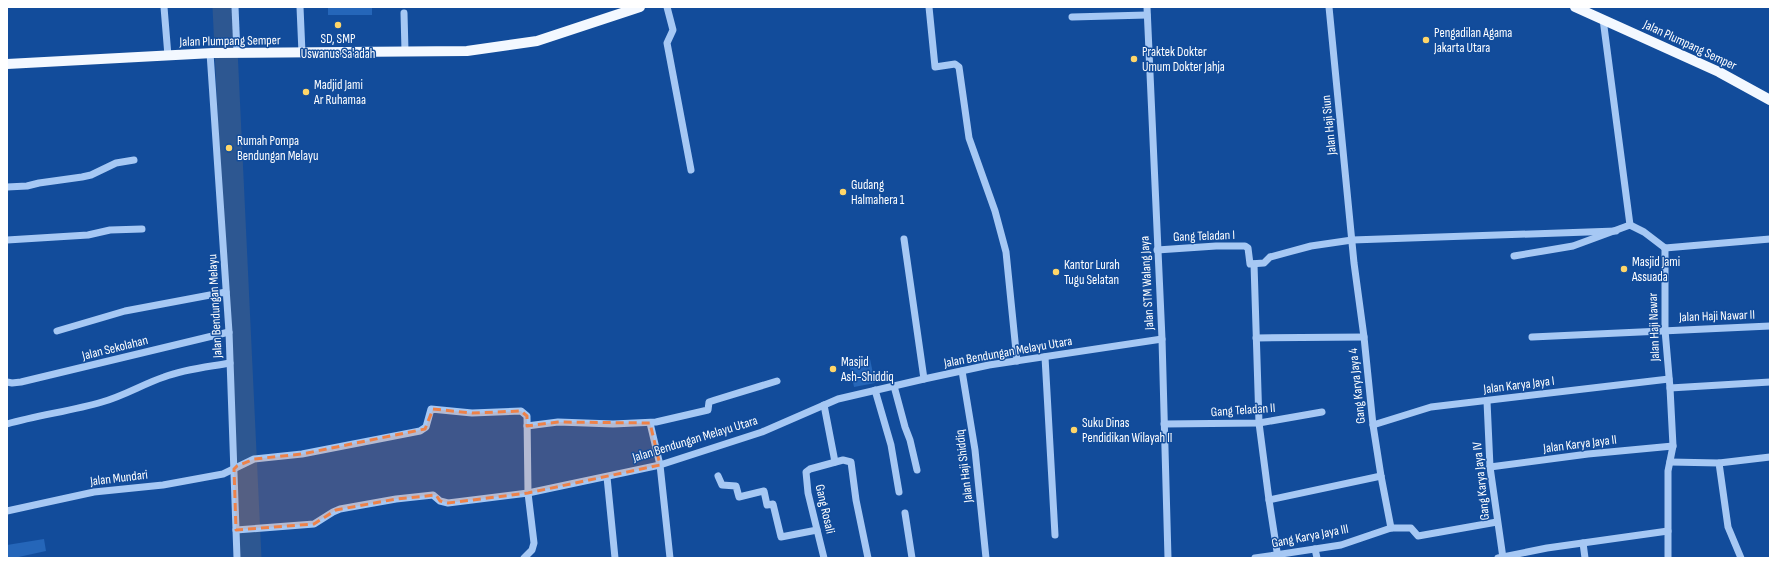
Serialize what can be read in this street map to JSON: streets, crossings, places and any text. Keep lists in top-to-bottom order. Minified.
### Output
{"streets":{"main road":["Jalan Plumpang Semper"],"street":["Jalan Haji Siun","Gang Teladan I","Jalan STM Walang Jaya","Jalan Bendungan Melayu","Jalan Haji Nawar II","Jalan Haji Nawar","Jalan Sekolahan","Jalan Bendungan Melayu Utara","Jalan Karya Jaya I","Gang Karya Jaya 4","Gang Teladan II","Jalan Karya Jaya II","Jalan Haji Shiddiq","Jalan Mundari","Gang Karya Jaya IV","Gang Rosali","Gang Karya Jaya III"]},"crossings":[["Jalan Plumpang Semper","Jalan Bendungan Melayu"],["Jalan Haji Siun","Gang Karya Jaya 4"],["Gang Teladan I","Jalan STM Walang Jaya"],["Jalan STM Walang Jaya","Jalan Bendungan Melayu Utara"],["Jalan STM Walang Jaya","Gang Teladan II"],["Jalan Bendungan Melayu","Jalan Sekolahan"],["Jalan Bendungan Melayu","Jalan Bendungan Melayu Utara"],["Jalan Bendungan Melayu","Jalan Mundari"],["Jalan Haji Nawar II","Jalan Haji Nawar"],["Jalan Haji Nawar","Jalan Karya Jaya I"],["Jalan Haji Nawar","Jalan Karya Jaya II"],["Jalan Bendungan Melayu Utara","Jalan Haji Shiddiq"],["Jalan Karya Jaya I","Gang Karya Jaya 4"],["Jalan Karya Jaya I","Gang Karya Jaya IV"],["Gang Karya Jaya 4","Gang Karya Jaya III"],["Jalan Karya Jaya II","Gang Karya Jaya IV"],["Gang Karya Jaya IV","Gang Karya Jaya III"]],"places":["SD, SMP Uswanus Sa'adah","Pengadilan Agama Jakarta Utara","Praktek Dokter Umum Dokter Jahja","Madjid Jami Ar Ruhamaa","Rumah Pompa Bendungan Melayu","Gudang Halmahera 1","Masjid Jami Assuada","Kantor Lurah Tugu Selatan","Masjid Ash-Shiddiq","Suku Dinas Pendidikan Wilayah II"]}
